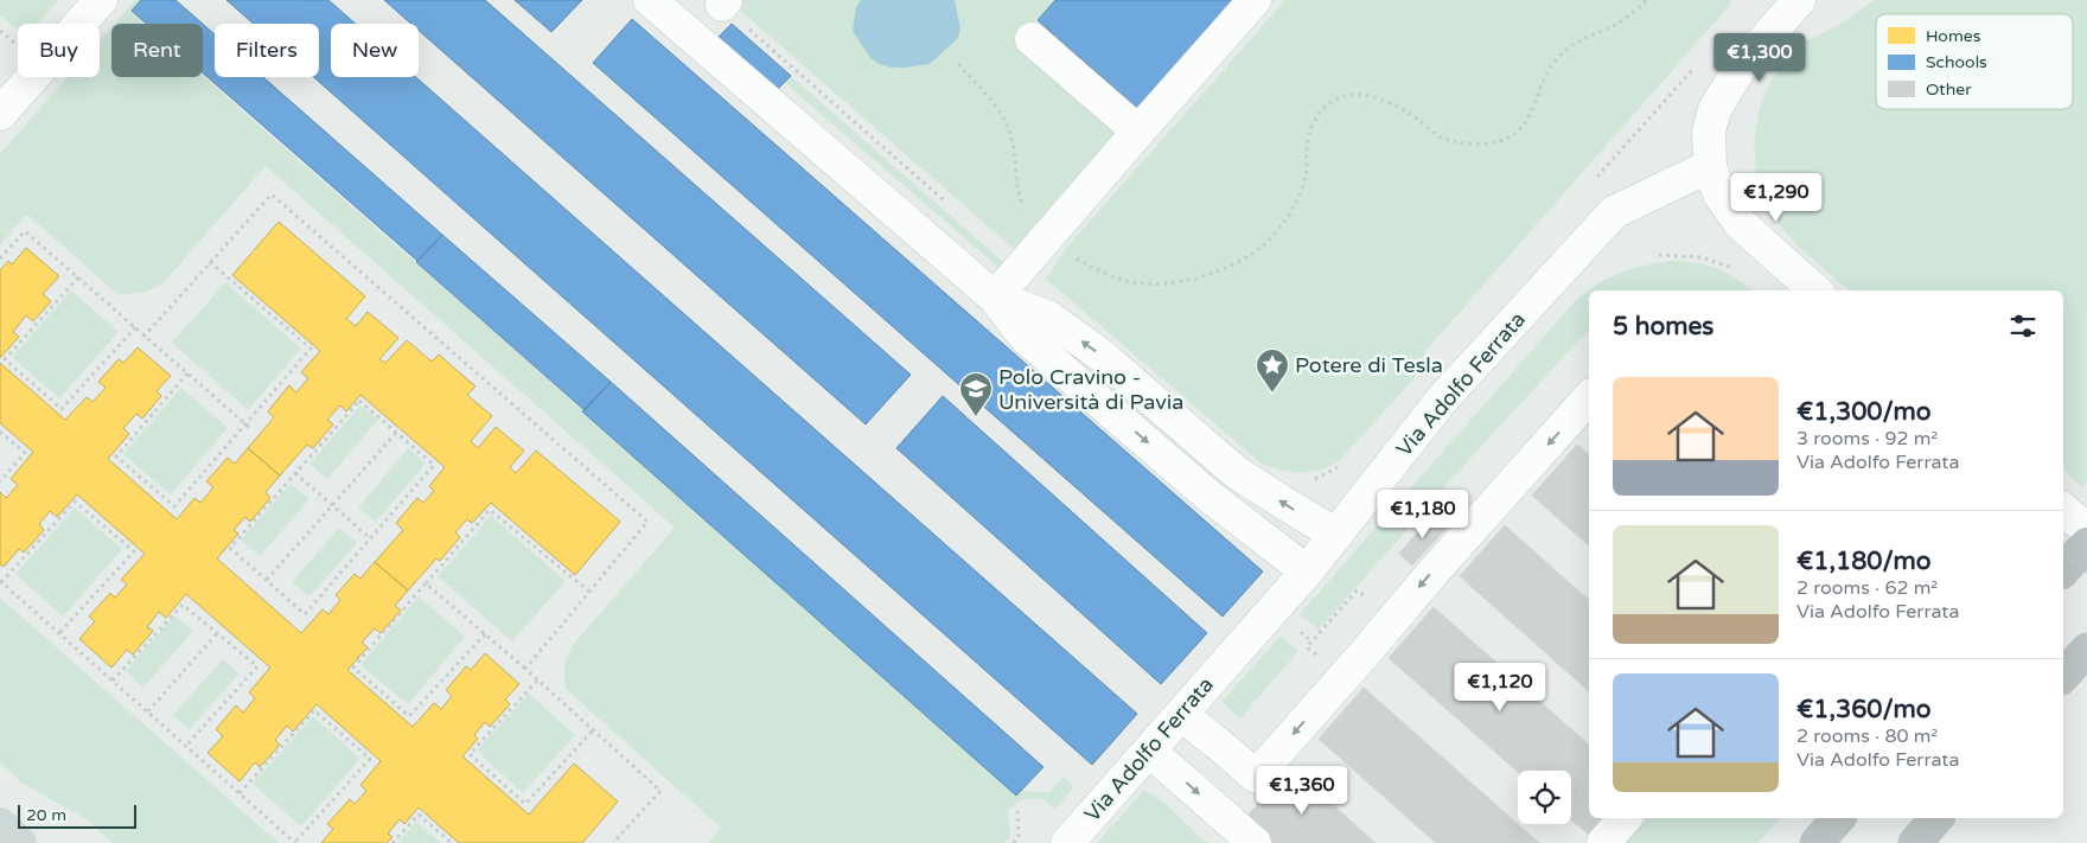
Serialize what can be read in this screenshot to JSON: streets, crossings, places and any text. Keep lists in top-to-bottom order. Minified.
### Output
{"streets":{"street":["Via Adolfo Ferrata"]},"places":{"place":["Potere di Tesla"],"school or university":["Polo Cravino - Università di Pavia"]},"legend":["Homes","Schools","Other"],"scale_bar":"20 m","page":{"chip":["Buy","Rent","Filters","New"],"price":["€1,300","€1,290","€1,180","€1,120","€1,360"],"heading":"5 homes","list":[{"name":"€1,300/mo","note":"3 rooms · 92 m² · Via Adolfo Ferrata"},{"name":"€1,180/mo","note":"2 rooms · 62 m² · Via Adolfo Ferrata"},{"name":"€1,360/mo","note":"2 rooms · 80 m² · Via Adolfo Ferrata"}],"scale":"20 m"}}
